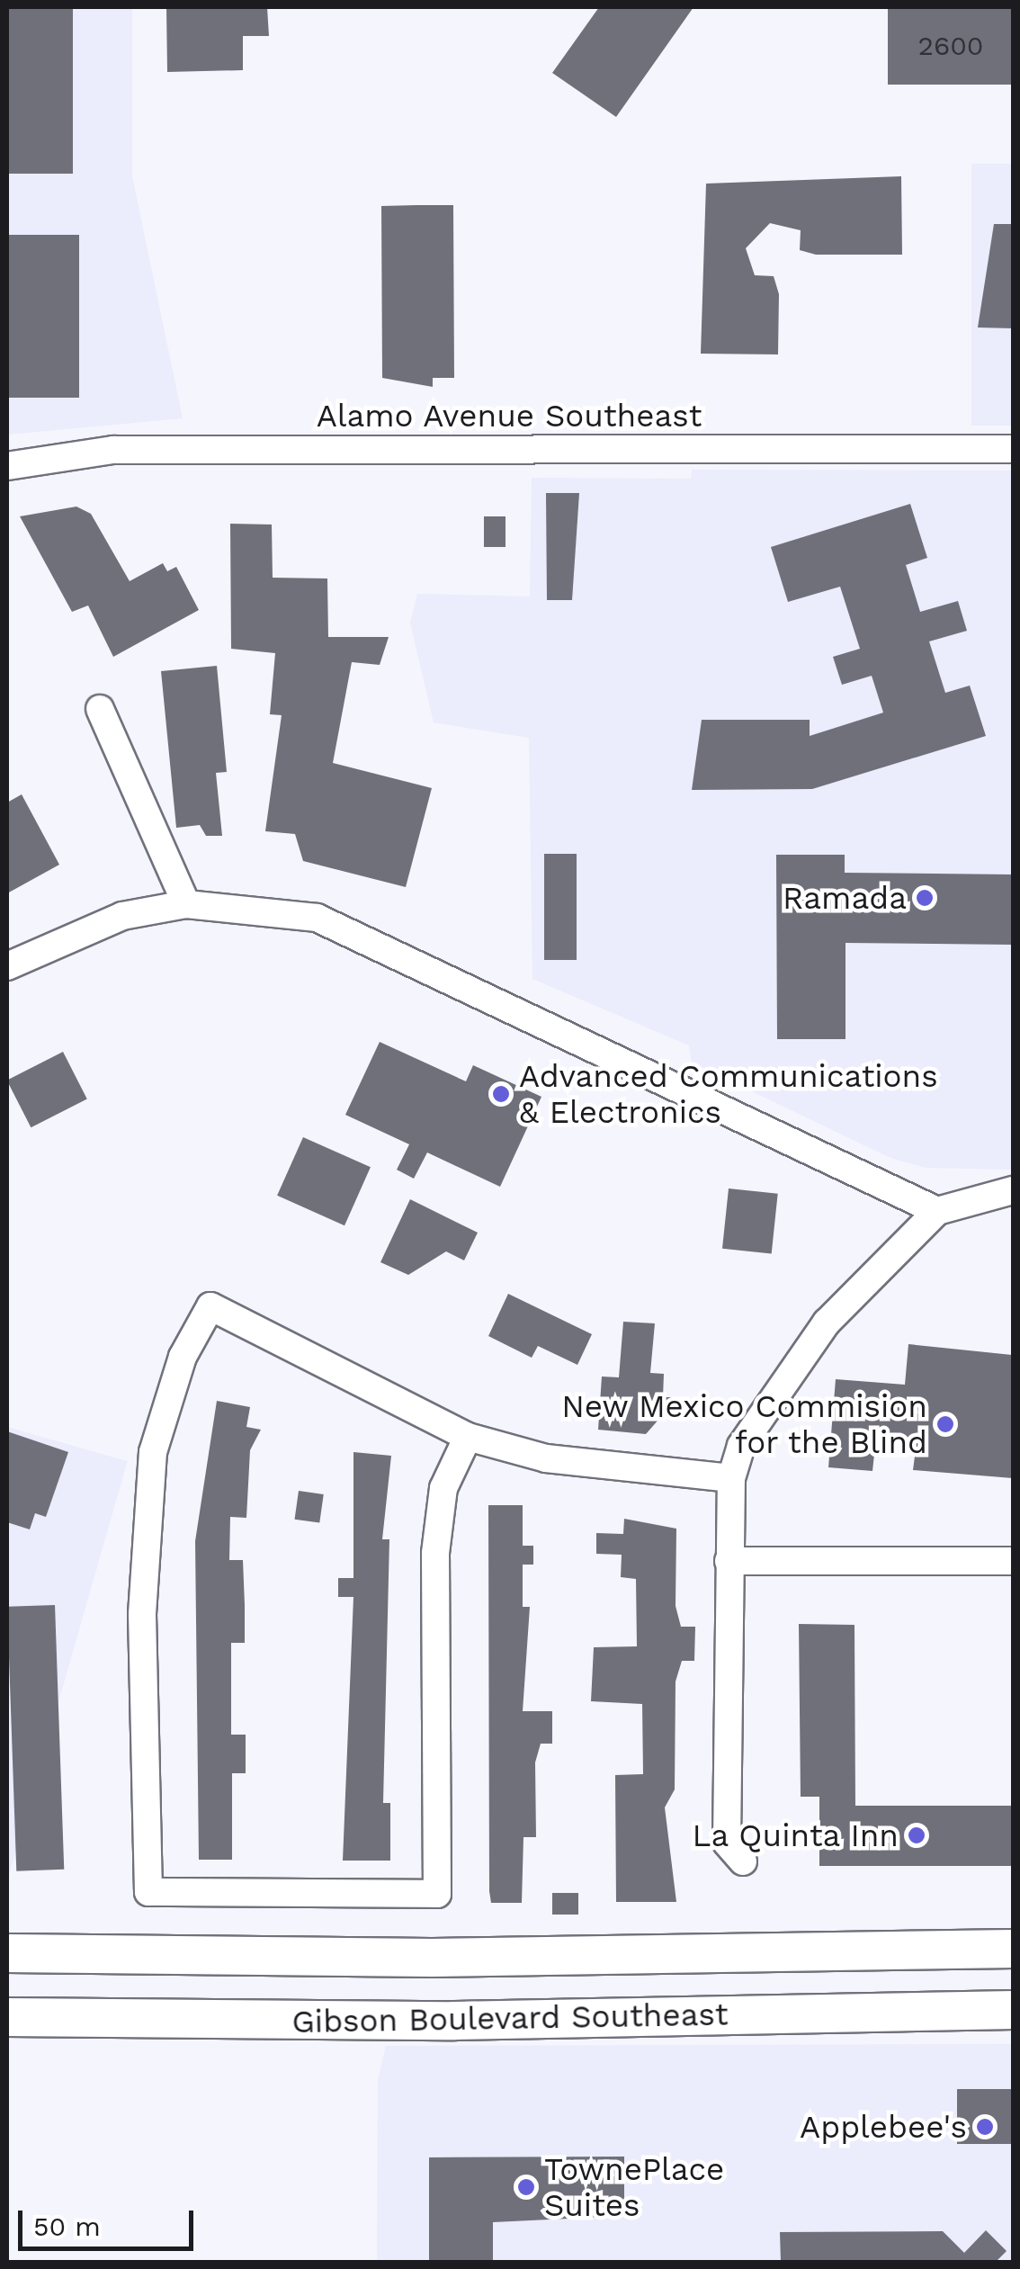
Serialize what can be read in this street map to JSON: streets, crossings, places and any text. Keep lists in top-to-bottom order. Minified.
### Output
{"streets":{"main road":["Gibson Boulevard Southeast"],"street":["Alamo Avenue Southeast"]},"places":["Ramada","Advanced Communications & Electronics","New Mexico Commision for the Blind","La Quinta Inn","Applebee's","TownePlace Suites"],"house_numbers":["2600"],"scale_bar":"50 m"}
